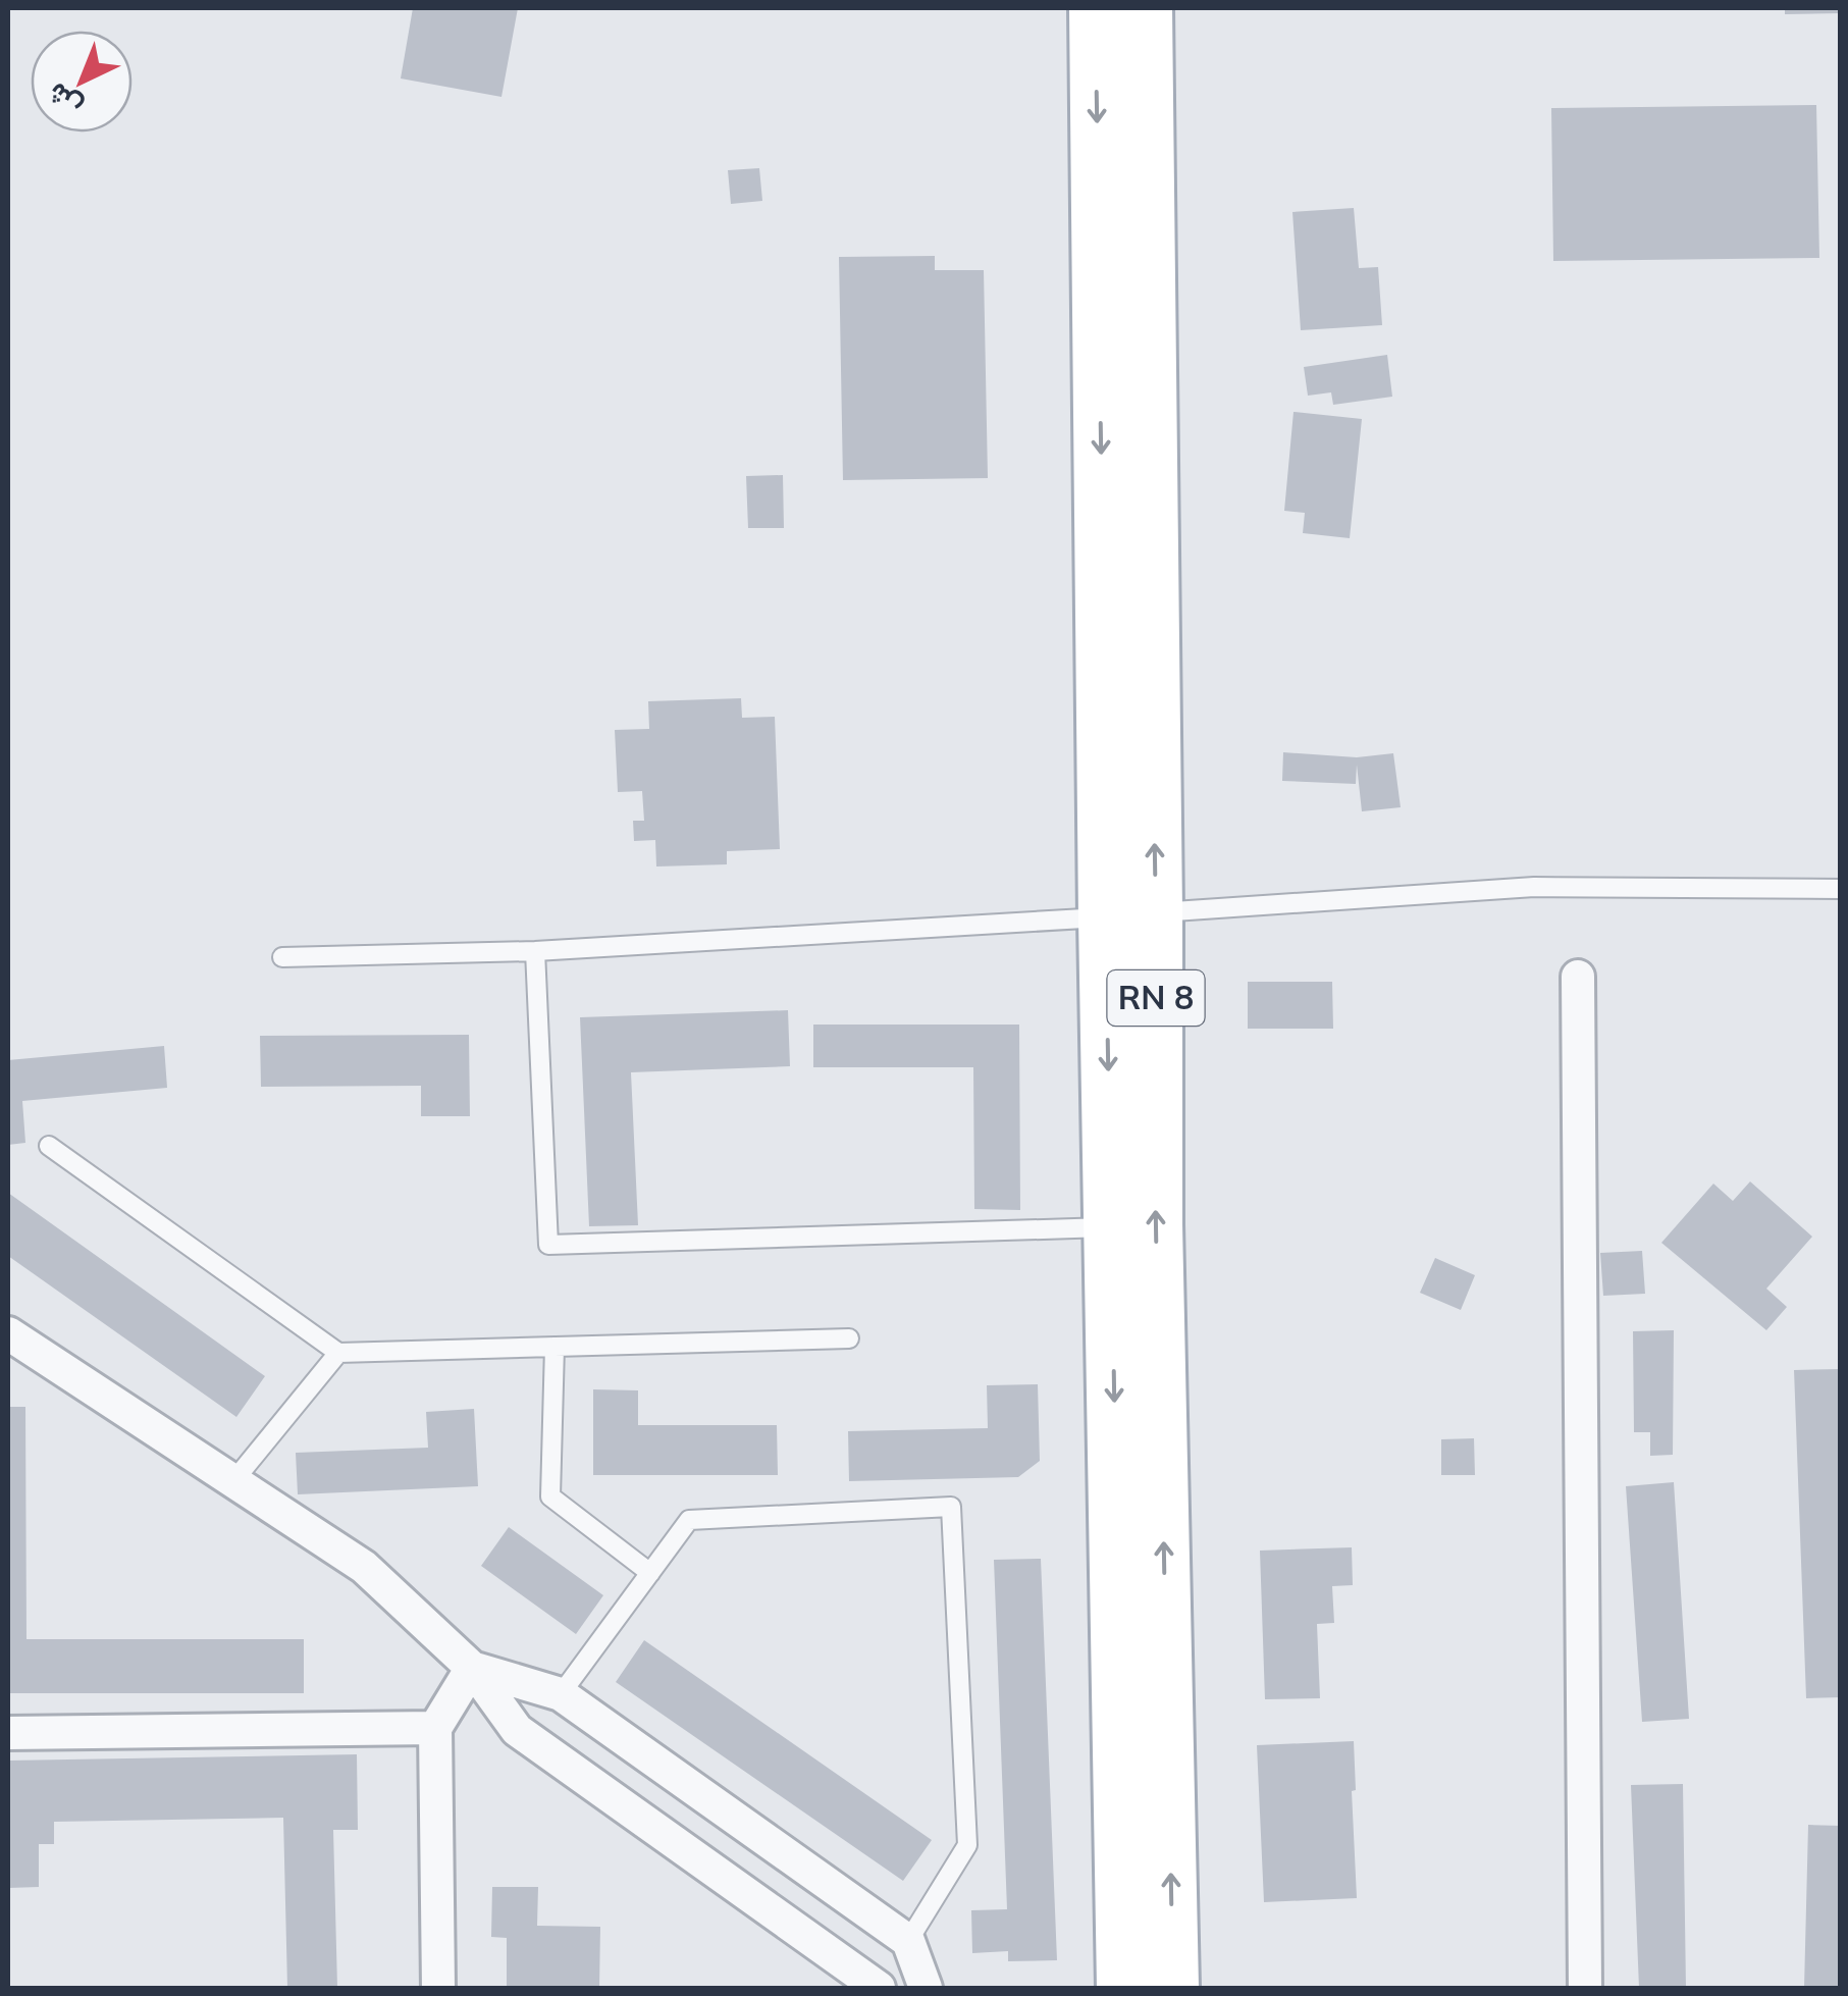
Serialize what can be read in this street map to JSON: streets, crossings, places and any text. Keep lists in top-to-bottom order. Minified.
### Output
{"streets":{"main road":["RN 8"]},"north":"bottom left"}
